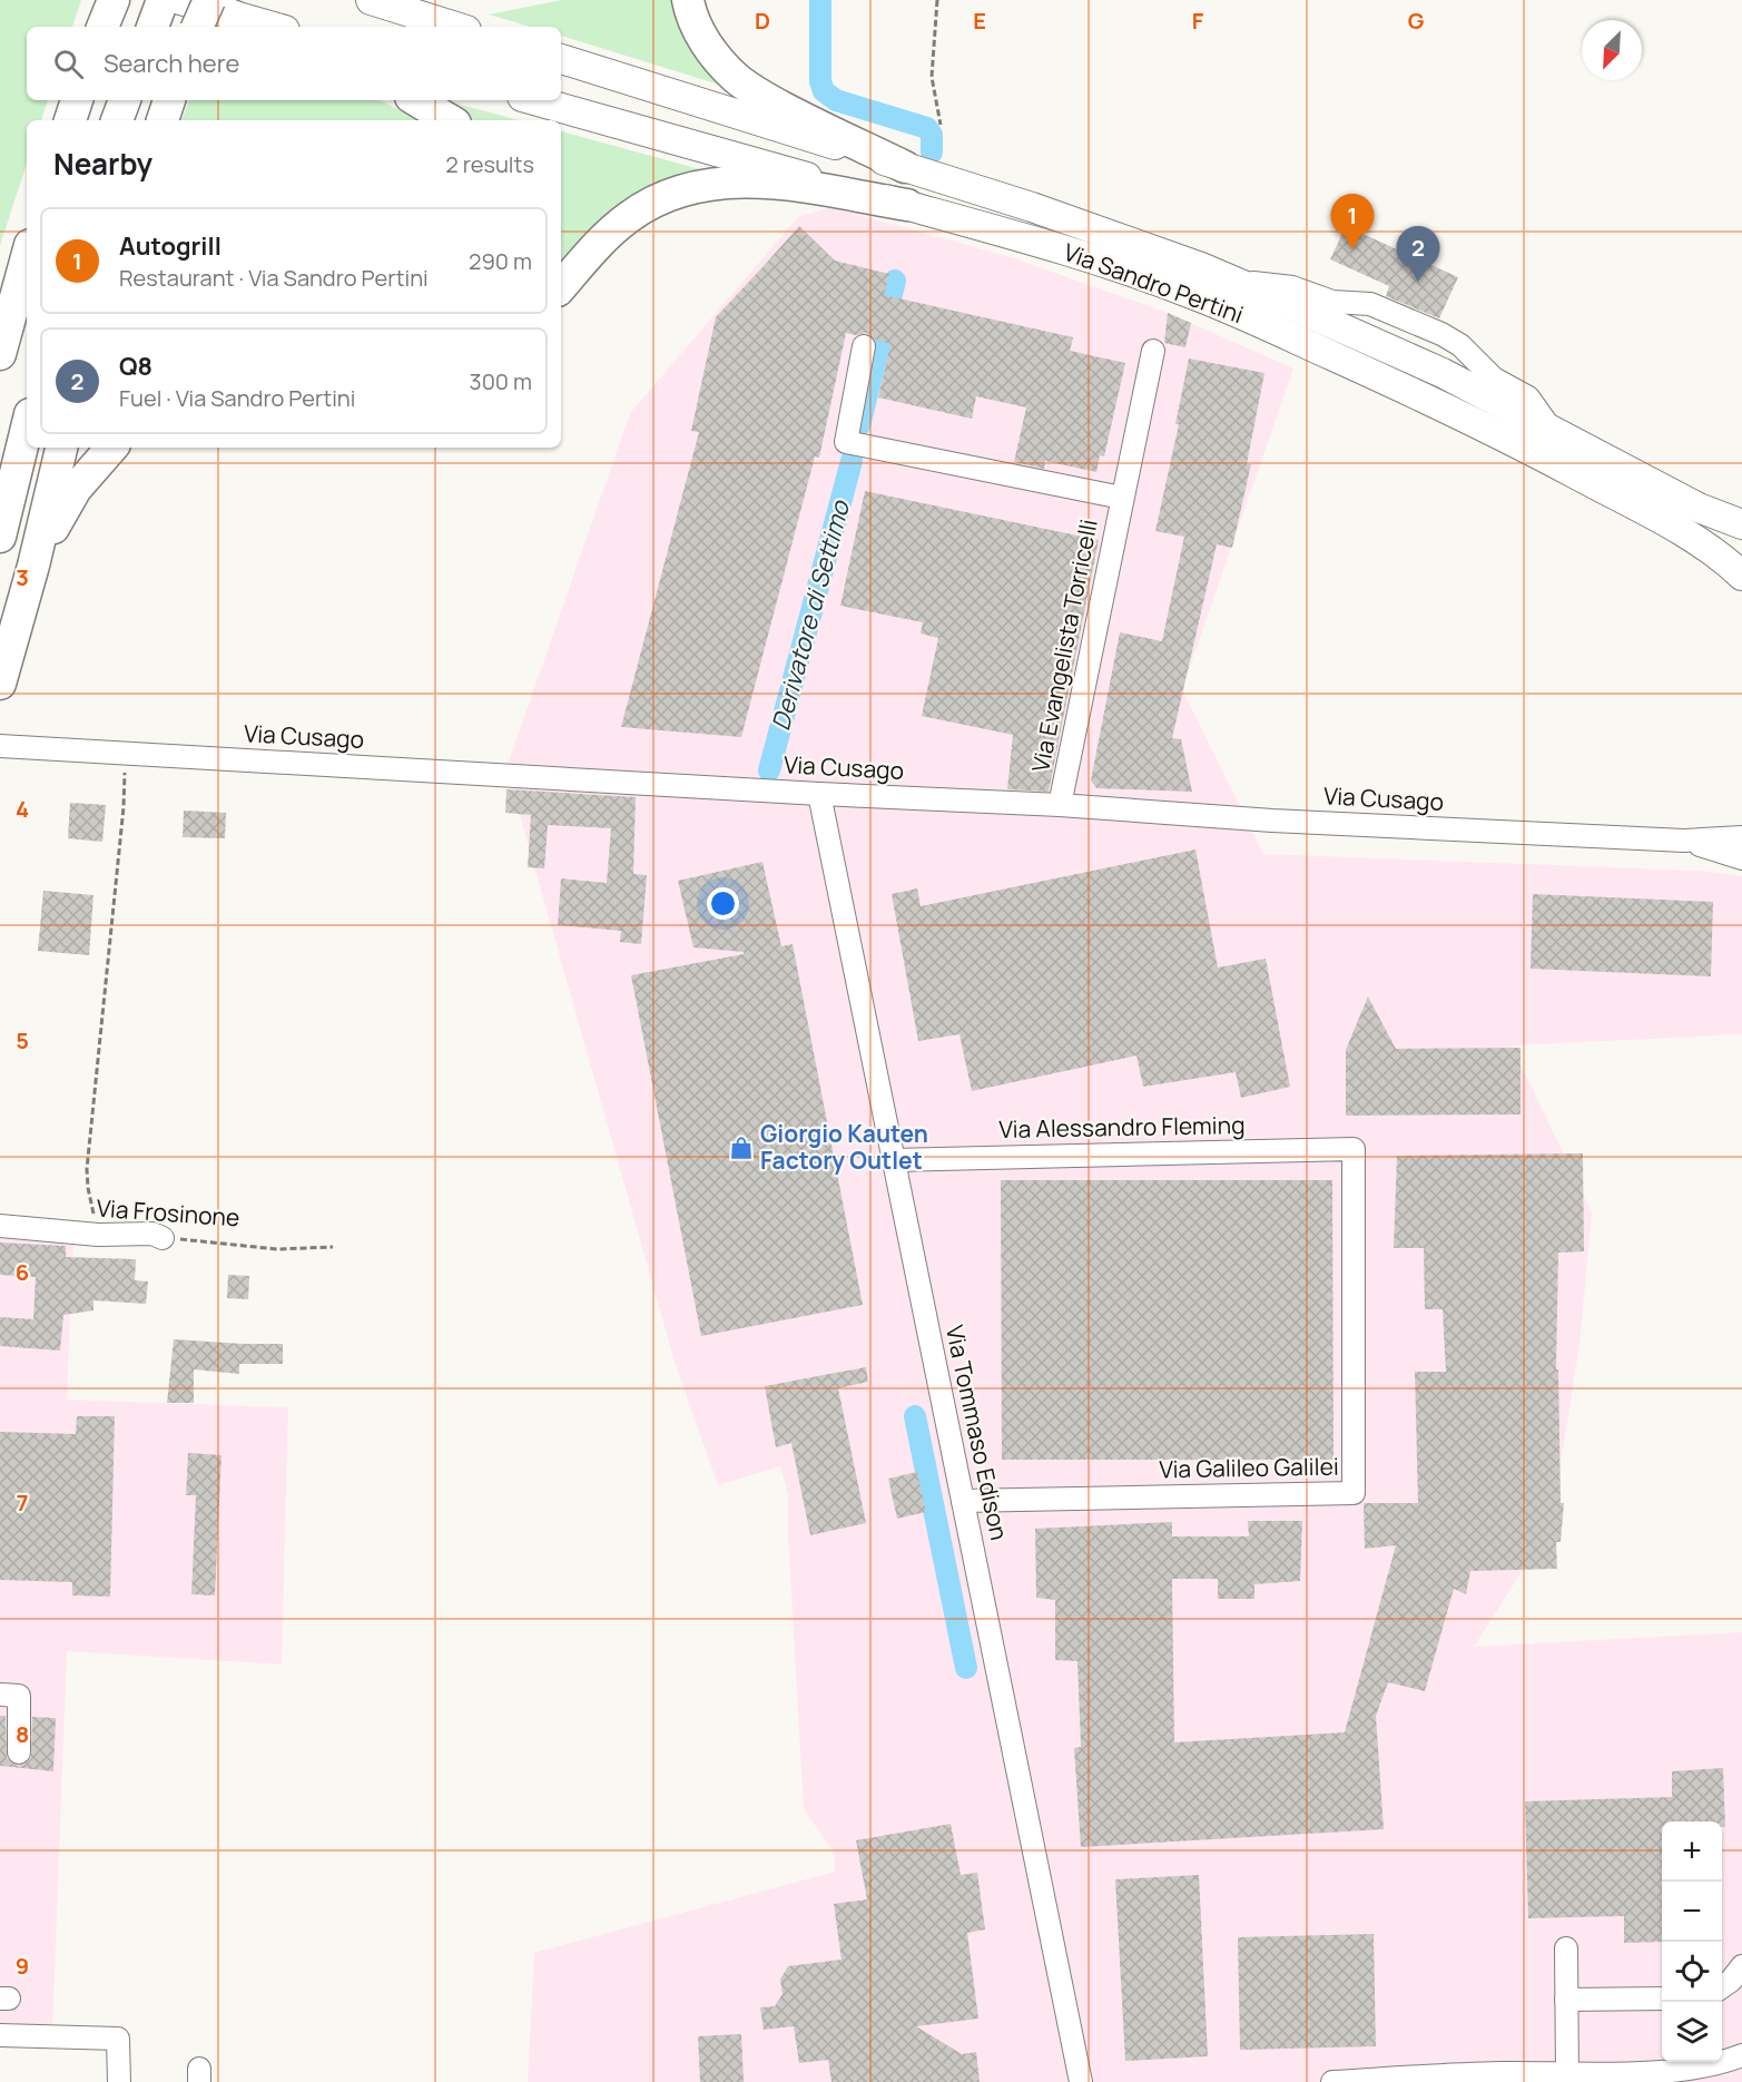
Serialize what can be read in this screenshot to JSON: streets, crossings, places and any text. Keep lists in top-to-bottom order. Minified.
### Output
{"streets":{"main road":["Via Sandro Pertini"],"street":["Via Evangelista Torricelli","Via Cusago","Via Alessandro Fleming","Via Frosinone","Via Tommaso Edison","Via Galileo Galilei"]},"crossings":[["Via Evangelista Torricelli","Via Cusago"],["Via Cusago","Via Tommaso Edison"],["Via Alessandro Fleming","Via Tommaso Edison"],["Via Alessandro Fleming","Via Galileo Galilei"],["Via Tommaso Edison","Via Galileo Galilei"]],"water":["Derivatore di Settimo"],"places":{"shop":["Giorgio Kauten Factory Outlet"]},"north":"bottom left","page":{"search":"Search here","heading":["Nearby","2 results"],"pins":["1","2"],"list":[{"mark":"1","name":"Autogrill","note":"Restaurant · Via Sandro Pertini","value":"290 m"},{"mark":"2","name":"Q8","note":"Fuel · Via Sandro Pertini","value":"300 m"}],"map_buttons":["+","−"]},"grid":{"columns":["D","E","F","G"],"rows":["3","4","5","6","7","8","9"]}}
